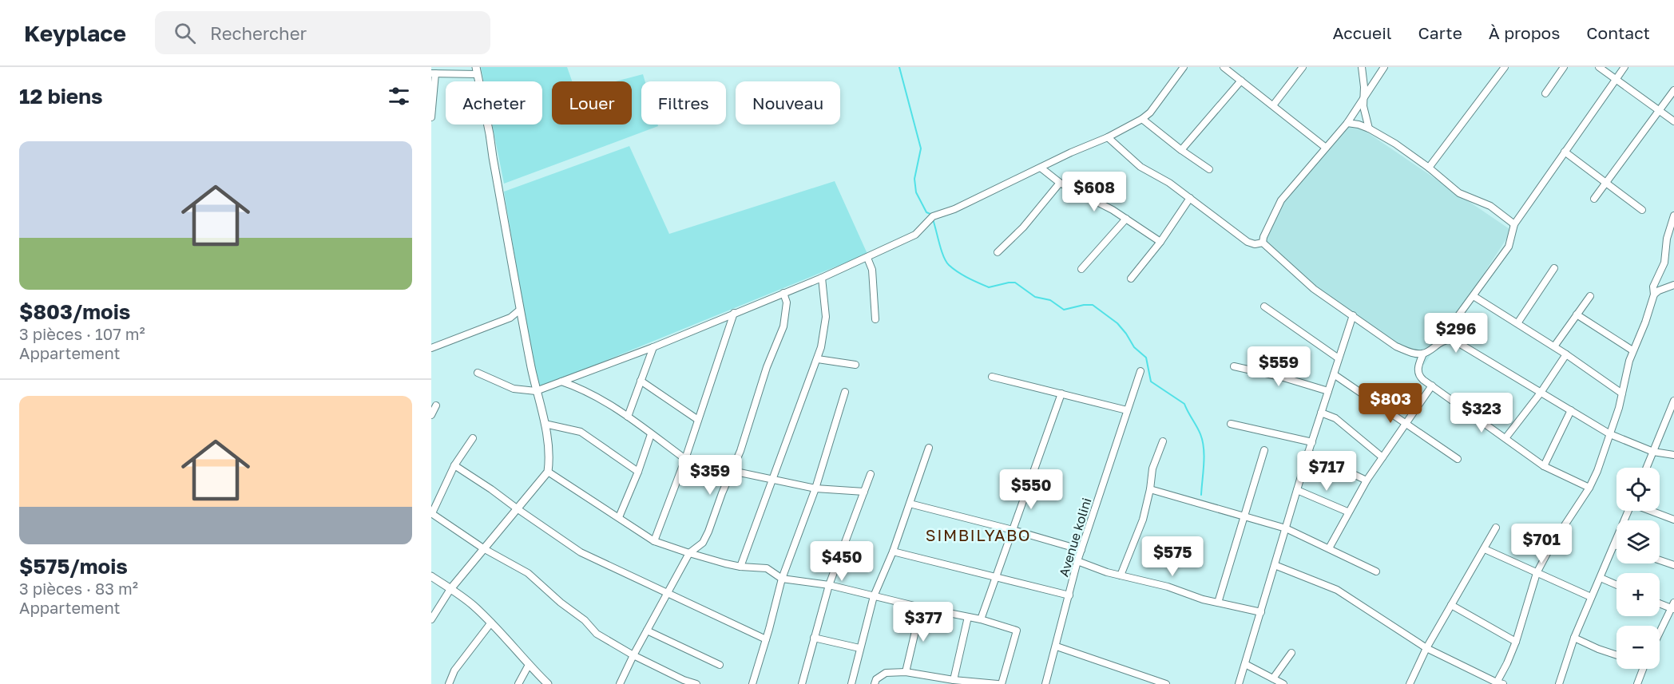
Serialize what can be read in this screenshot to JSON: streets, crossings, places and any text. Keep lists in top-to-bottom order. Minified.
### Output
{"streets":{"street":["Avenue kolini"]},"districts":["SIMBILYABO"],"page":{"header":"Keyplace","search":"Rechercher","nav":["Accueil","Carte","À propos","Contact"],"heading":"12 biens","chip":["Acheter","Louer","Filtres","Nouveau"],"list":[{"name":"$803/mois","note":"3 pièces · 107 m² · Appartement"},{"name":"$575/mois","note":"3 pièces · 83 m² · Appartement"}],"price":["$608","$296","$559","$803","$323","$717","$359","$550","$701","$575","$450","$377"],"map_buttons":["+","−"]}}
